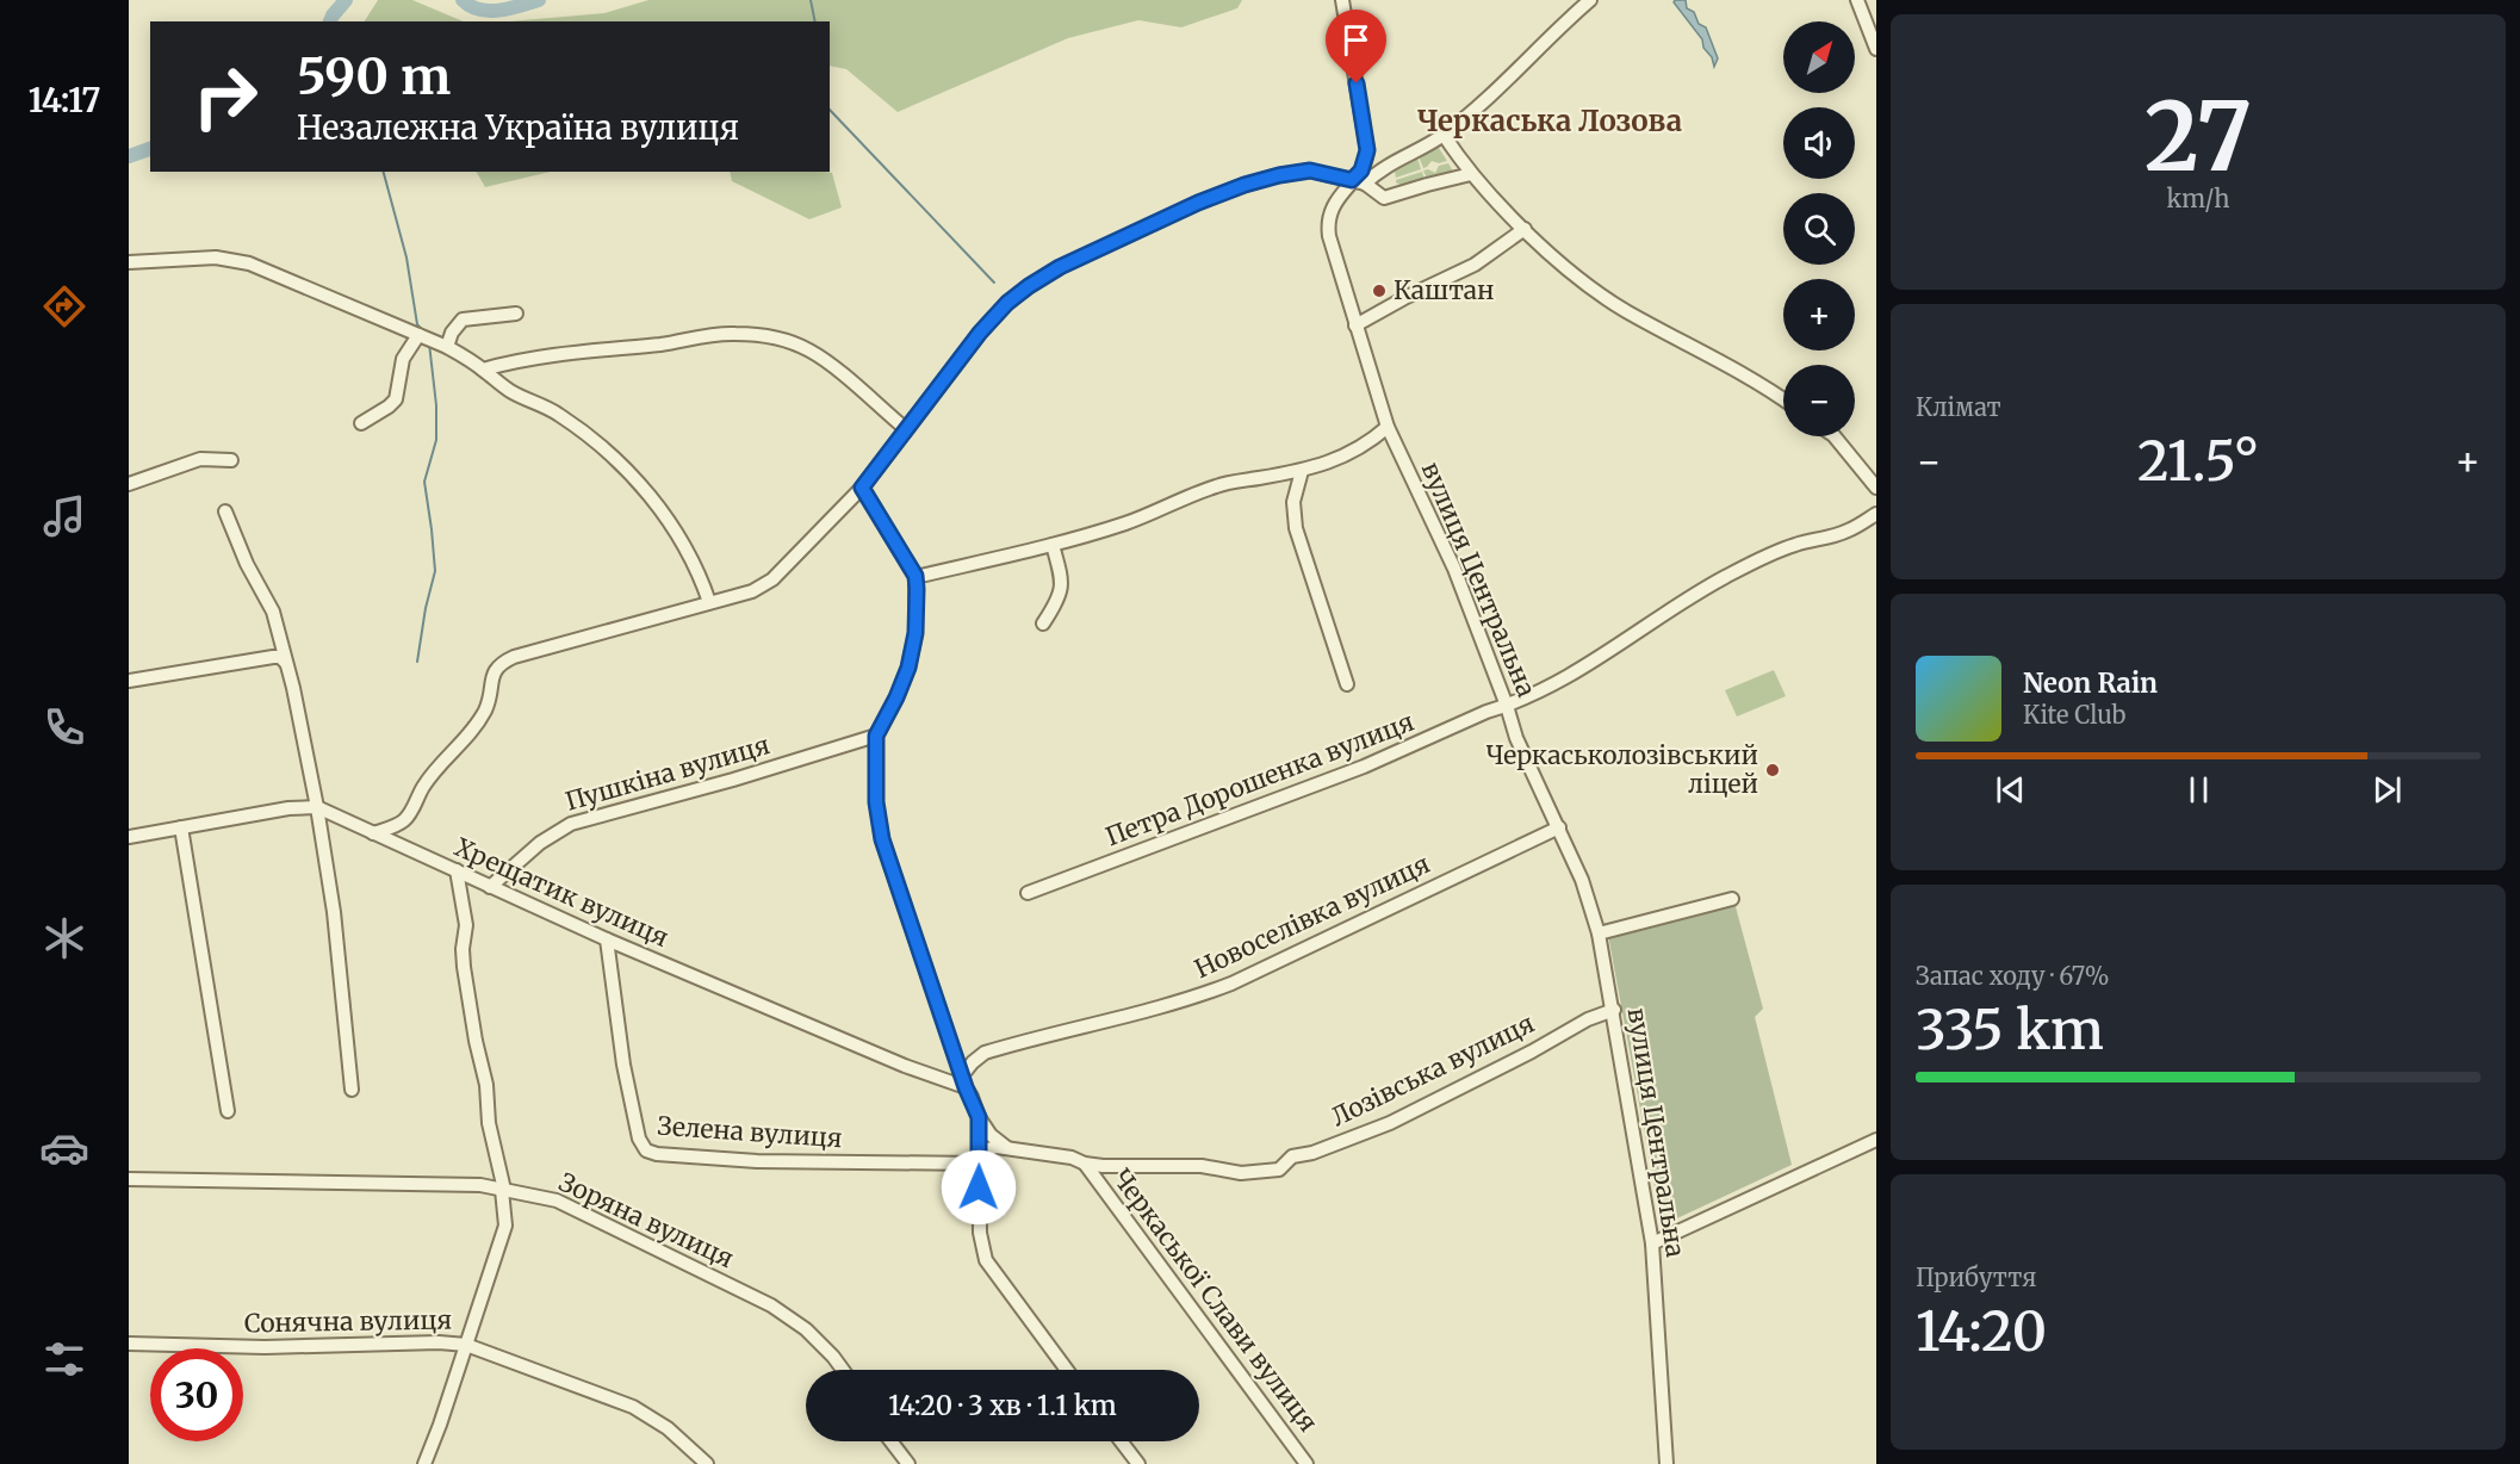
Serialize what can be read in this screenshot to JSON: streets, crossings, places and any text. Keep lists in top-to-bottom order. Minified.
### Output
{"streets":{"street":["вулиця Центральна","Пушкіна вулиця","Петра Дорошенка вулиця","Хрещатик вулиця","Новоселівка вулиця","Лозівська вулиця","Зелена вулиця","Зоряна вулиця","Черкаської Слави вулиця","Сонячна вулиця"]},"crossings":[["вулиця Центральна","Петра Дорошенка вулиця"],["вулиця Центральна","Новоселівка вулиця"],["вулиця Центральна","Лозівська вулиця"],["Пушкіна вулиця","Хрещатик вулиця"],["Хрещатик вулиця","Новоселівка вулиця"],["Хрещатик вулиця","Зелена вулиця"],["Лозівська вулиця","Зелена вулиця"],["Лозівська вулиця","Черкаської Слави вулиця"]],"districts":["Черкаська Лозова"],"places":["Каштан","Черкаськолозівський ліцей"],"north":"top right","page":{"tabs":"14:17","tile":[["27","km/h"],"Клімат",["Запас ходу · 67%","335 km"],["Прибуття","14:20"]],"map_buttons":["+","−"],"turn":["590 m","Незалежна Україна вулиця"],"heat":["−","21.5°","+"],"song":["Neon Rain","Kite Club"],"limit":"30","trip":"14:20 · 3 хв · 1.1 km"}}
